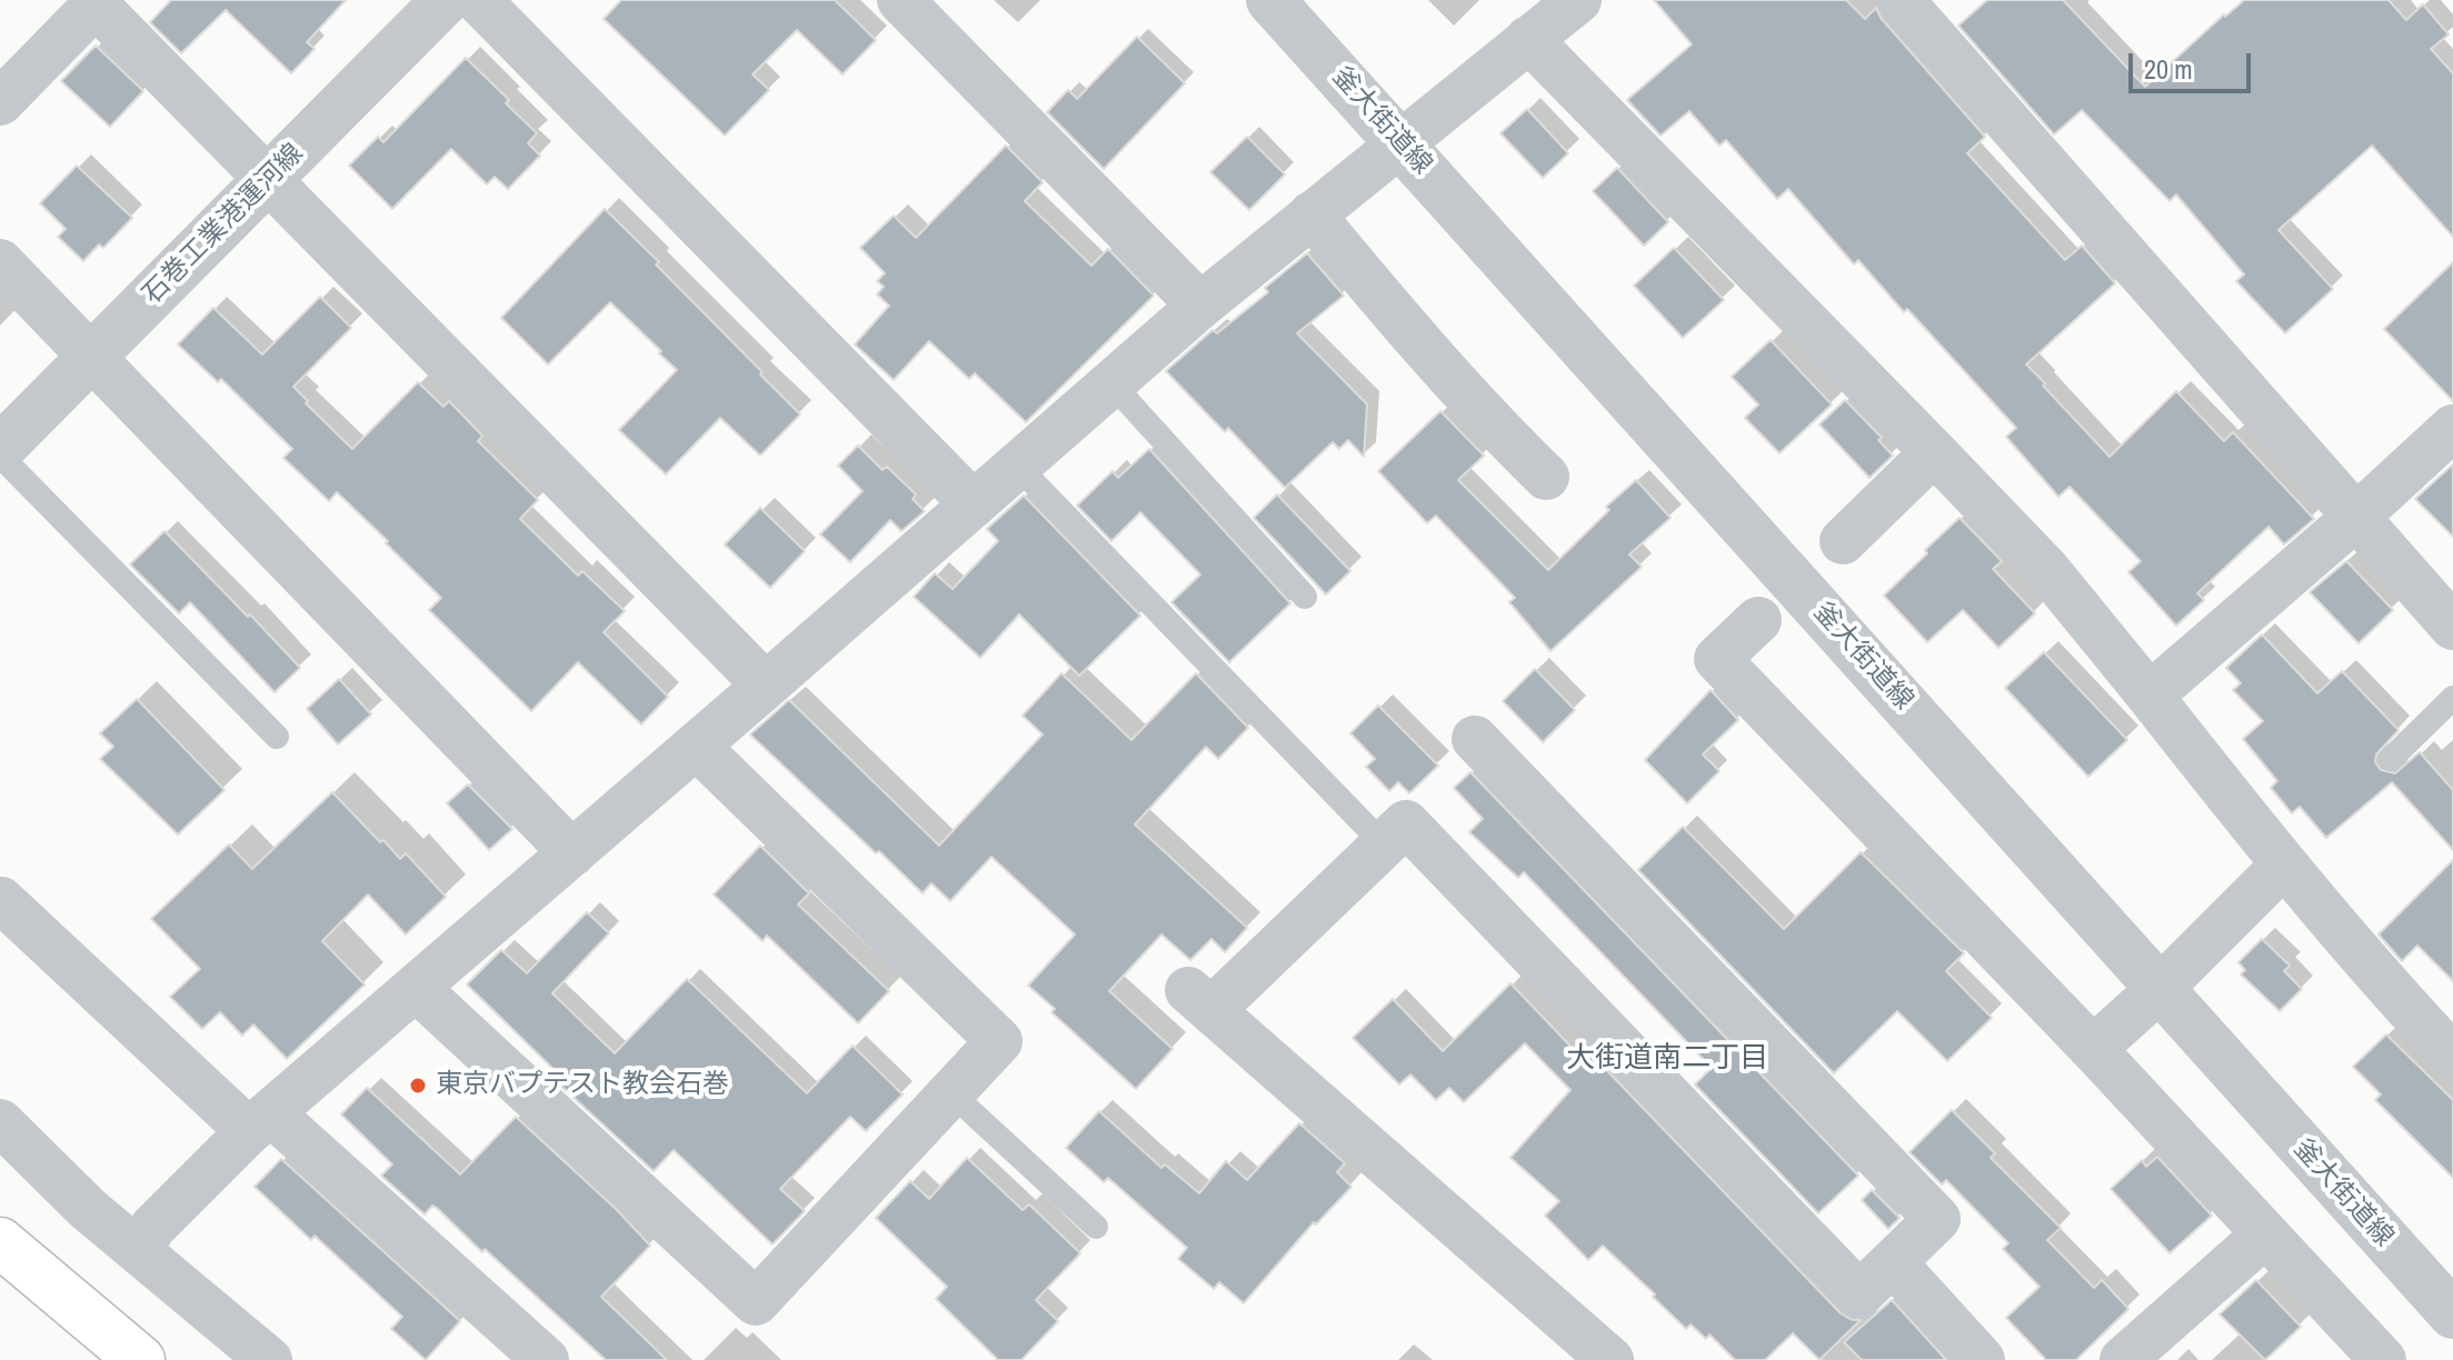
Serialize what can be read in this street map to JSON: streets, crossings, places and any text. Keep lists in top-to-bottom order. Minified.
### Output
{"streets":{"street":["釜大街道線","石巻工業港運河線"]},"districts":["大街道南二丁目"],"places":["東京バプテスト教会石巻"],"scale_bar":"20 m"}
